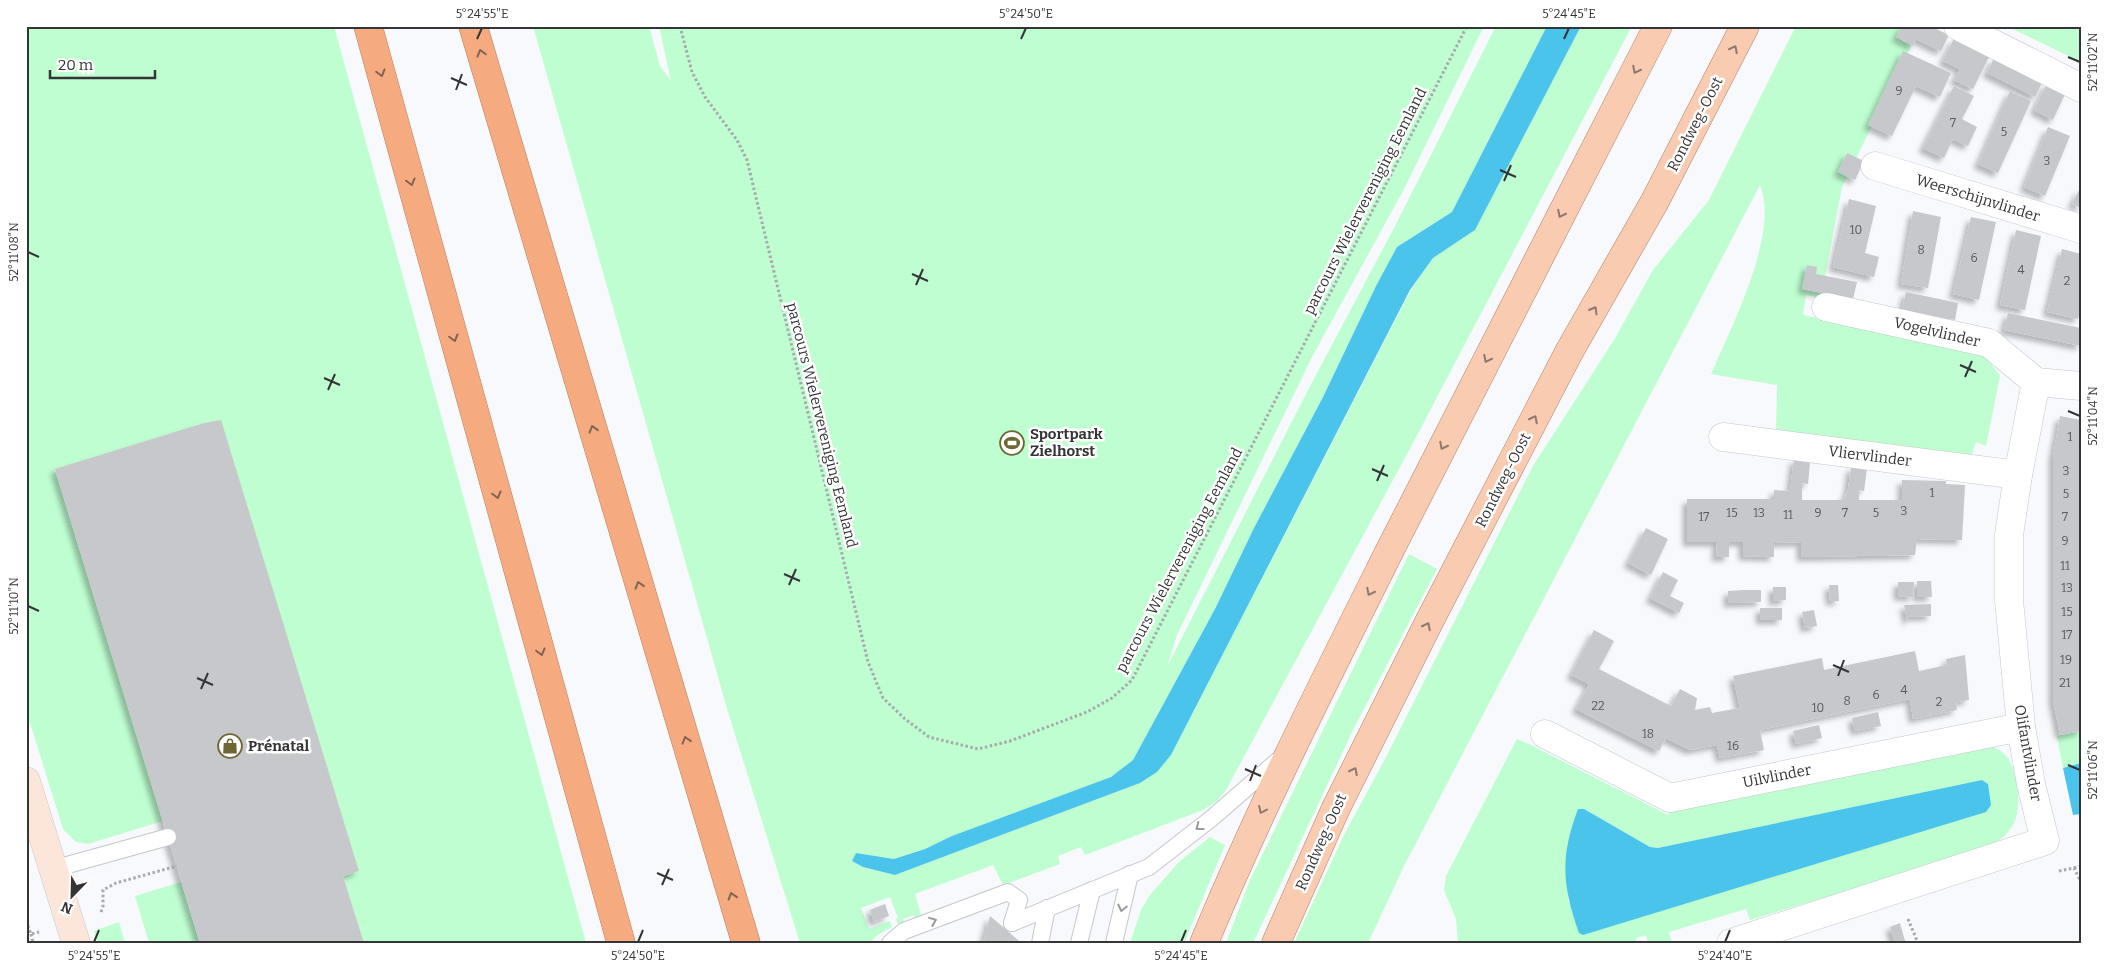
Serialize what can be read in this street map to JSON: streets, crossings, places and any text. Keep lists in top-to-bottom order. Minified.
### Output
{"streets":{"main road":["Rondweg-Oost"],"street":["Weerschijnvlinder","Vogelvlinder","Vliervlinder","Olifantvlinder","Uilvlinder"],"path":["parcours Wielervereniging Eemland"]},"crossings":[["Vogelvlinder","Olifantvlinder"],["Vliervlinder","Olifantvlinder"],["Olifantvlinder","Uilvlinder"]],"places":{"sports":["Sportpark Zielhorst"],"shop":["Prénatal"]},"house_numbers":["9","7","5","3","10","8","6","4","2","1","3","1","5","3","15","13","9","7","5","11","17","7","9","11","13","15","17","19","21","4","6","8","2","22","10","18","16"],"scale_bar":"20 m","north":"bottom left","coordinates":["5°24'55\"E","5°24'50\"E","5°24'45\"E","52°11'02\"N","52°11'08\"N","52°11'04\"N","52°11'10\"N","52°11'06\"N","5°24'40\"E"]}
